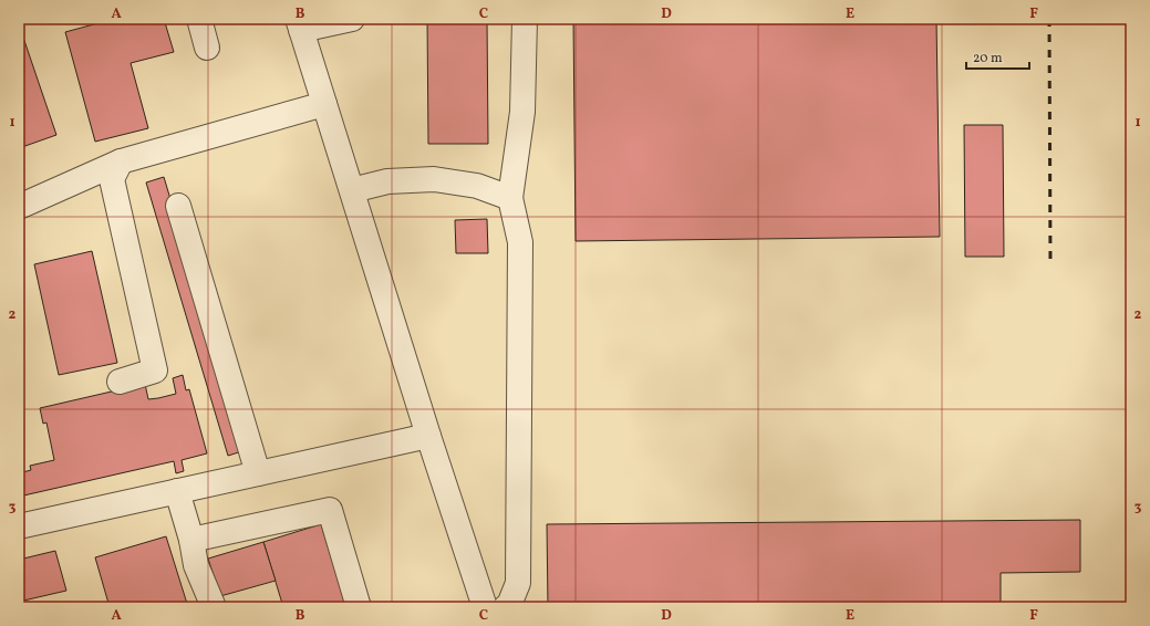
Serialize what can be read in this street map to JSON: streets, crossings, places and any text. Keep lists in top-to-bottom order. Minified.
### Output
{"scale_bar":"20 m","grid":{"columns":["A","B","C","D","E","F"],"rows":["1","2","3"]}}
